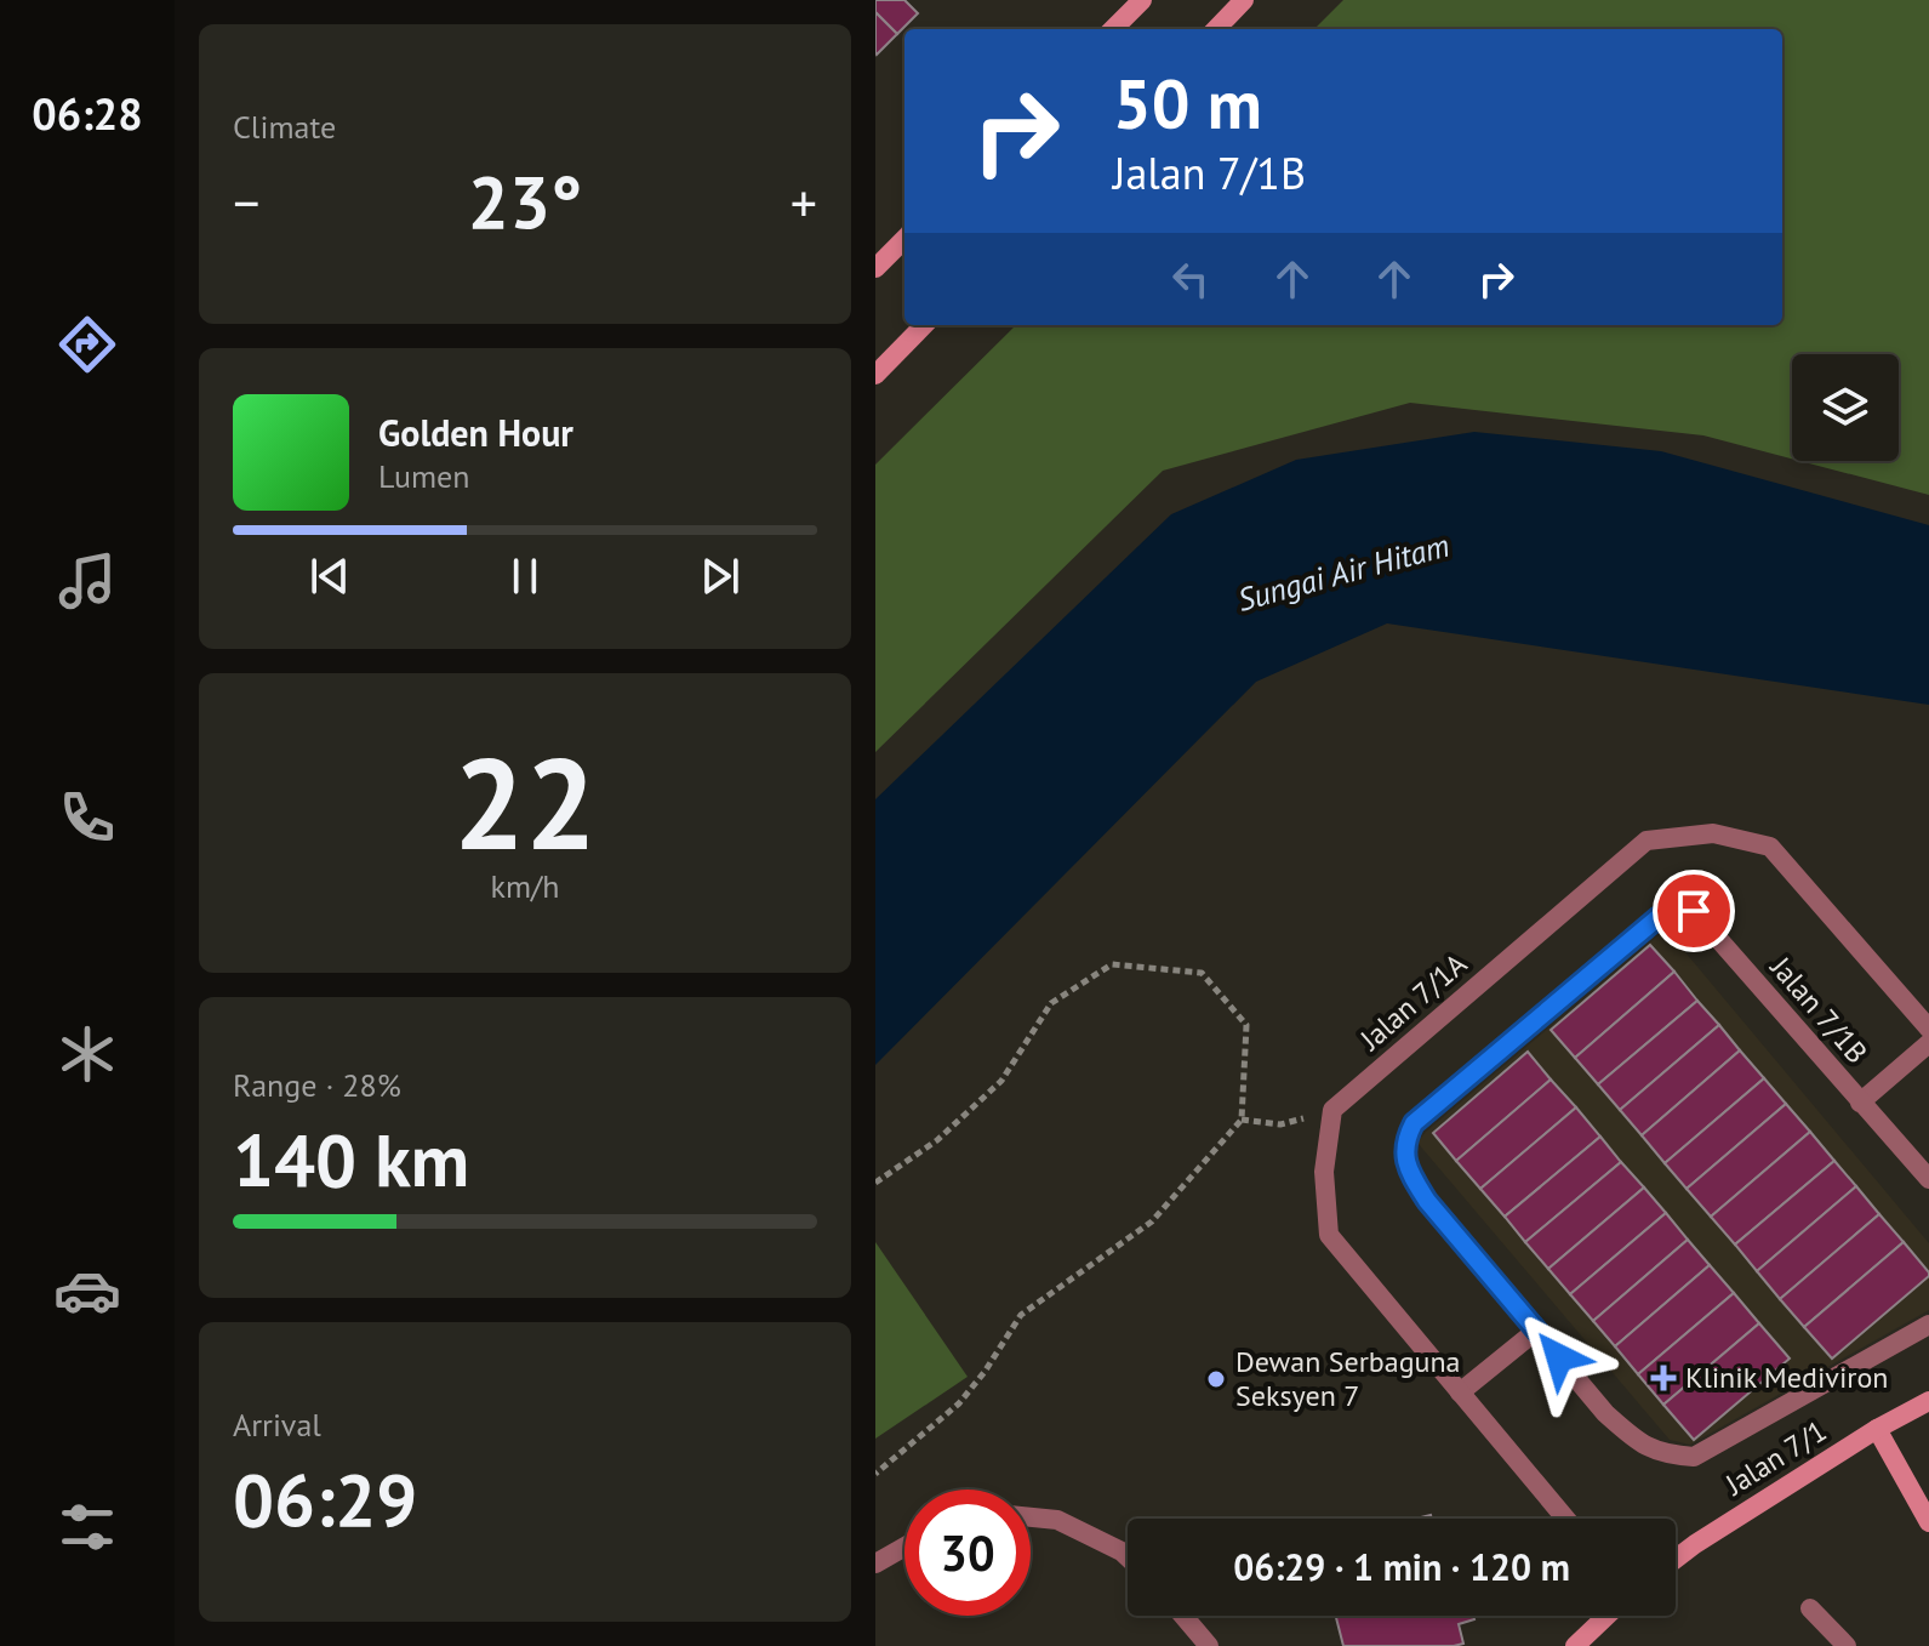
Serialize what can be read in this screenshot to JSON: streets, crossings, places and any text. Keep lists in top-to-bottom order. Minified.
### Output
{"streets":{"street":["Jalan 7/1A","Jalan 7/1B","Jalan 7/1"]},"water":["Sungai Air Hitam"],"places":{"health":["Klinik Mediviron"],"other":["Dewan Serbaguna Seksyen 7"]},"page":{"tabs":"06:28","tile":["Climate",["22","km/h"],["Range · 28%","140 km"],["Arrival","06:29"]],"turn":["50 m","Jalan 7/1B"],"heat":["−","23°","+"],"song":["Golden Hour","Lumen"],"limit":"30","trip":"06:29 · 1 min · 120 m"}}
